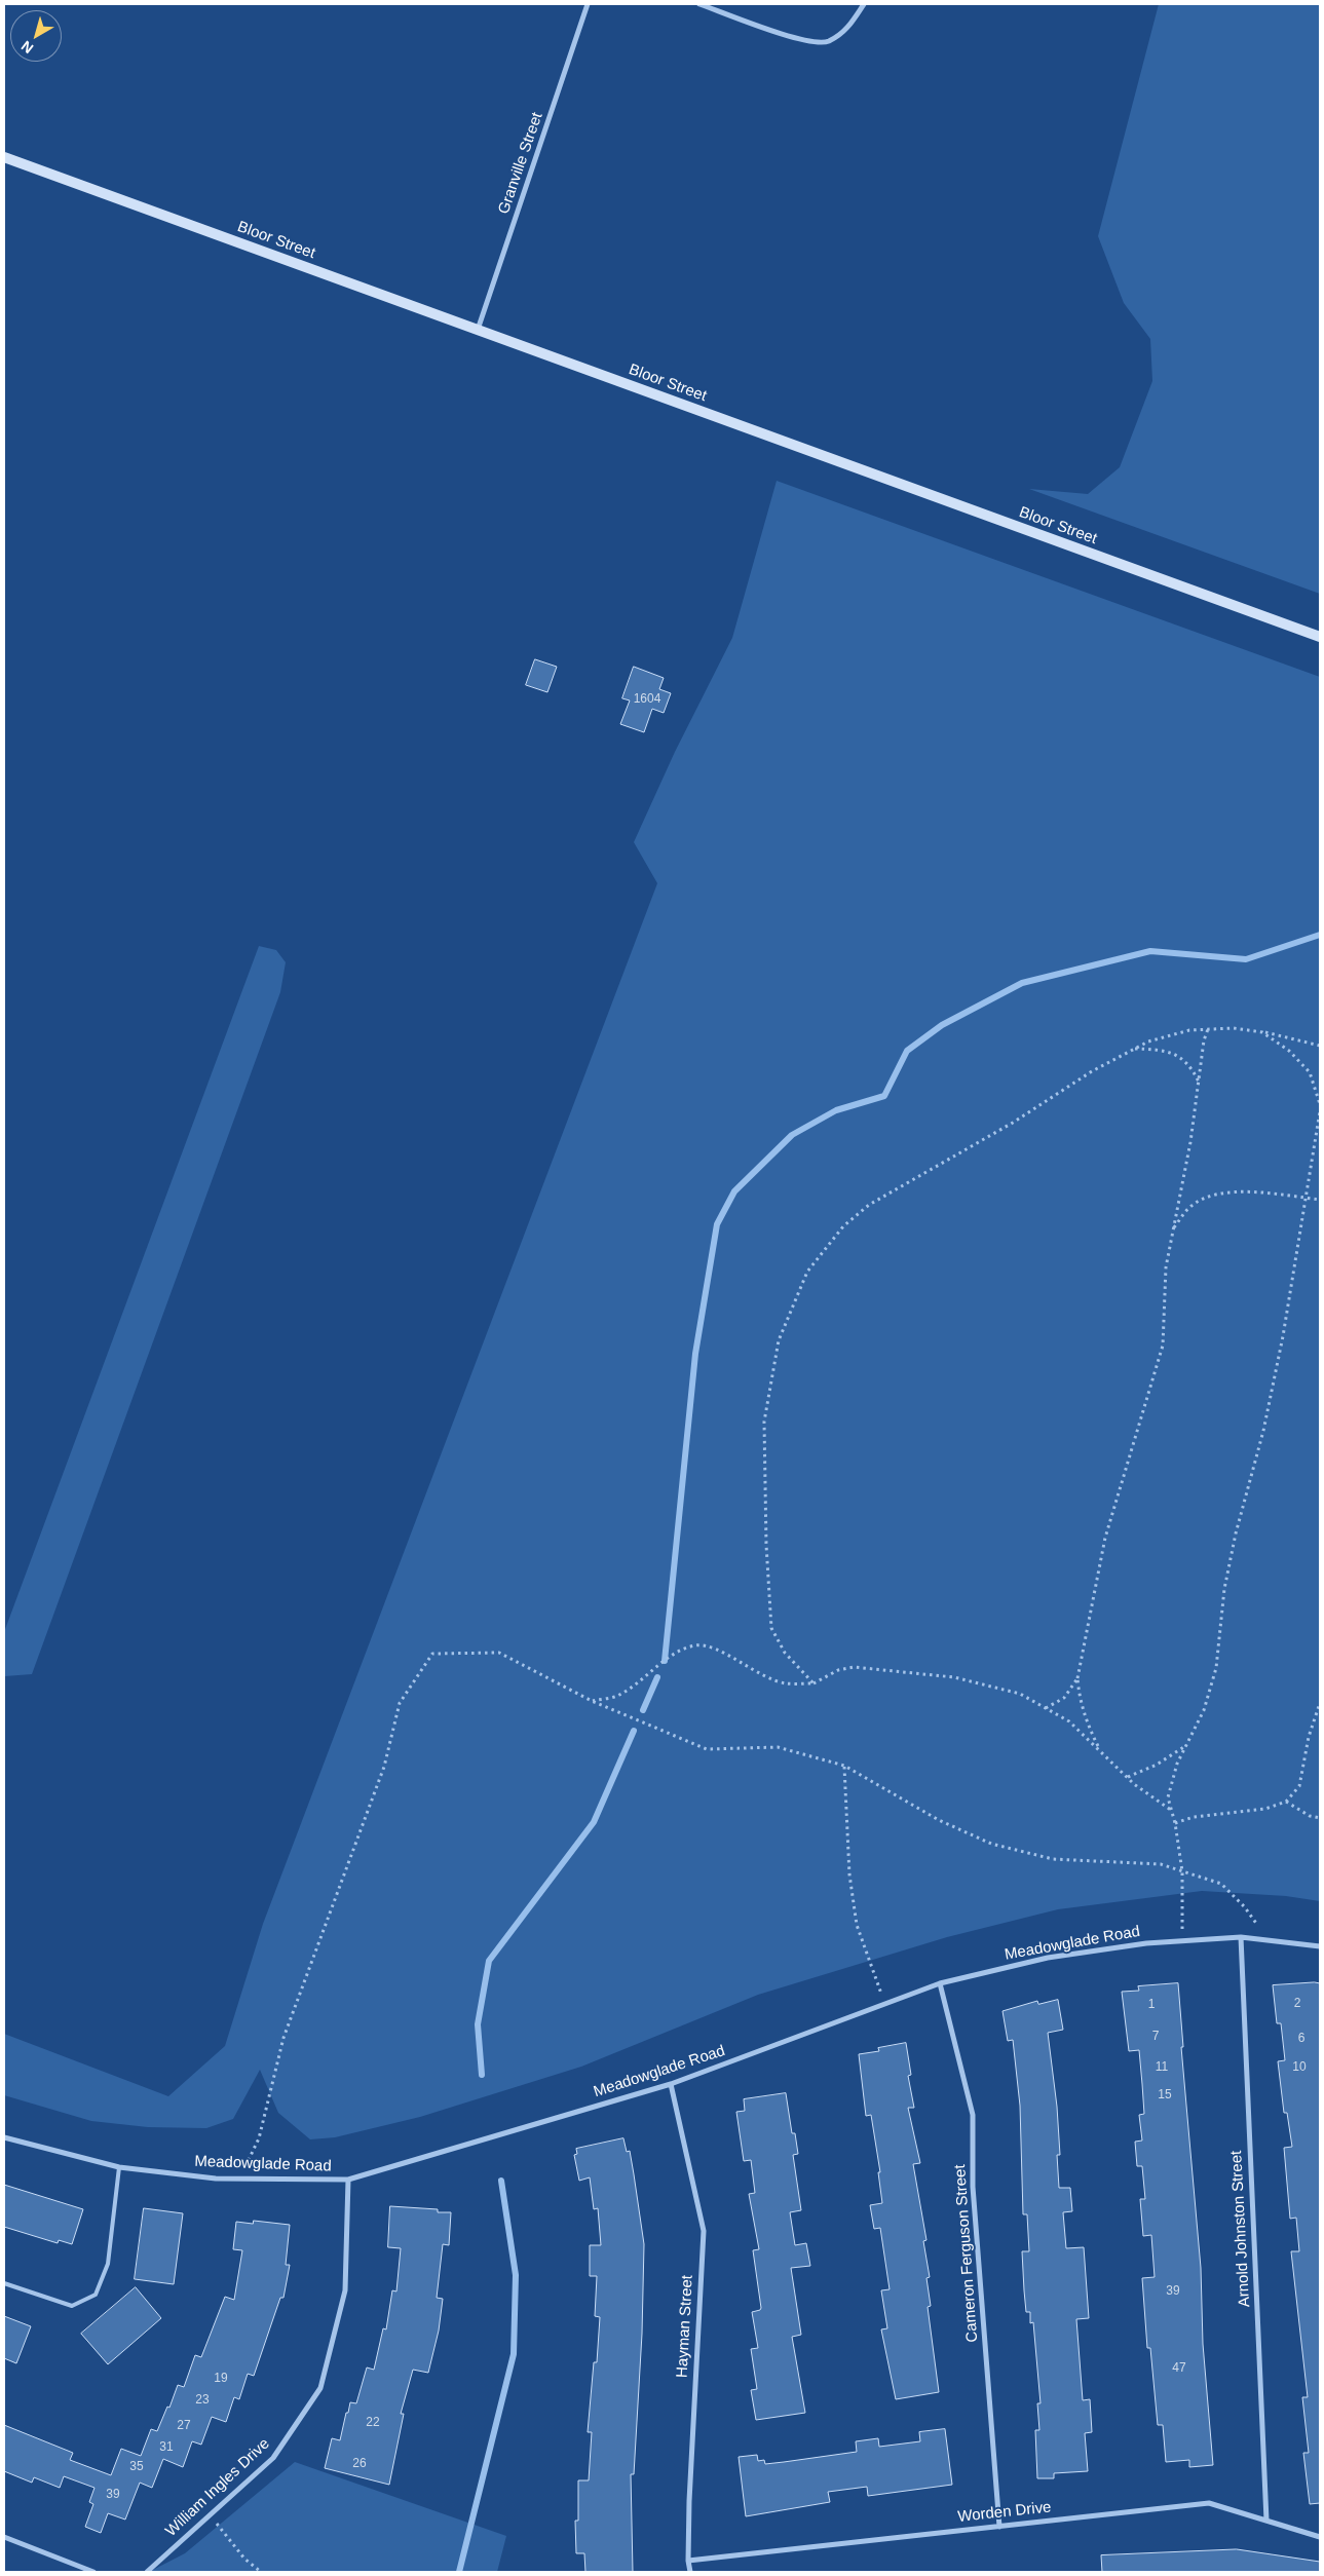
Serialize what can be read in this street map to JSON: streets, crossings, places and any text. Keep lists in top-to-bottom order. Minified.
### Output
{"streets":{"main road":["Bloor Street"],"street":["Granville Street","Meadowglade Road","Arnold Johnston Street","Cameron Ferguson Street","Hayman Street","William Ingles Drive","Worden Drive"]},"crossings":[["Granville Street","Bloor Street"],["Meadowglade Road","Arnold Johnston Street"],["Meadowglade Road","Cameron Ferguson Street"],["Meadowglade Road","Hayman Street"],["Meadowglade Road","William Ingles Drive"],["Arnold Johnston Street","Worden Drive"],["Cameron Ferguson Street","Worden Drive"],["Hayman Street","Worden Drive"]],"house_numbers":["1604","2","1","7","6","11","10","15","39","47","19","23","22","27","31","26","35","39"],"north":"bottom left"}
